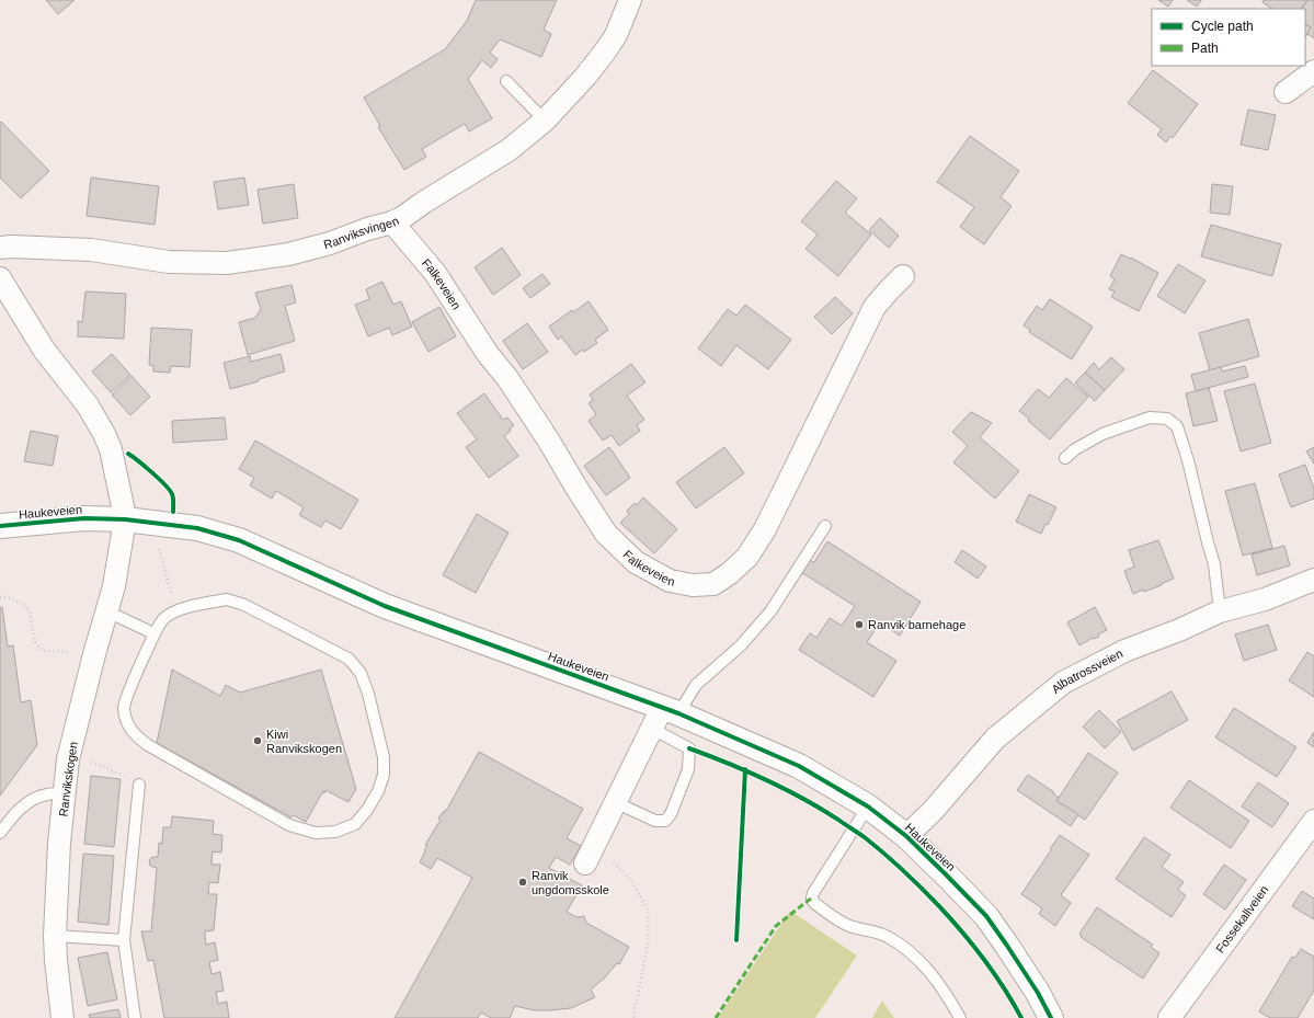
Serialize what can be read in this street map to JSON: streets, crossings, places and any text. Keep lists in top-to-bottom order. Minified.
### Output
{"streets":{"street":["Ranviksvingen","Falkeveien","Haukeveien","Albatrossveien","Ranvikskogen","Fossekallveien"]},"crossings":[["Ranviksvingen","Falkeveien"],["Haukeveien","Albatrossveien"],["Haukeveien","Ranvikskogen"]],"places":["Ranvik barnehage","Kiwi Ranvikskogen","Ranvik ungdomsskole"],"legend":["Cycle path","Path"]}
